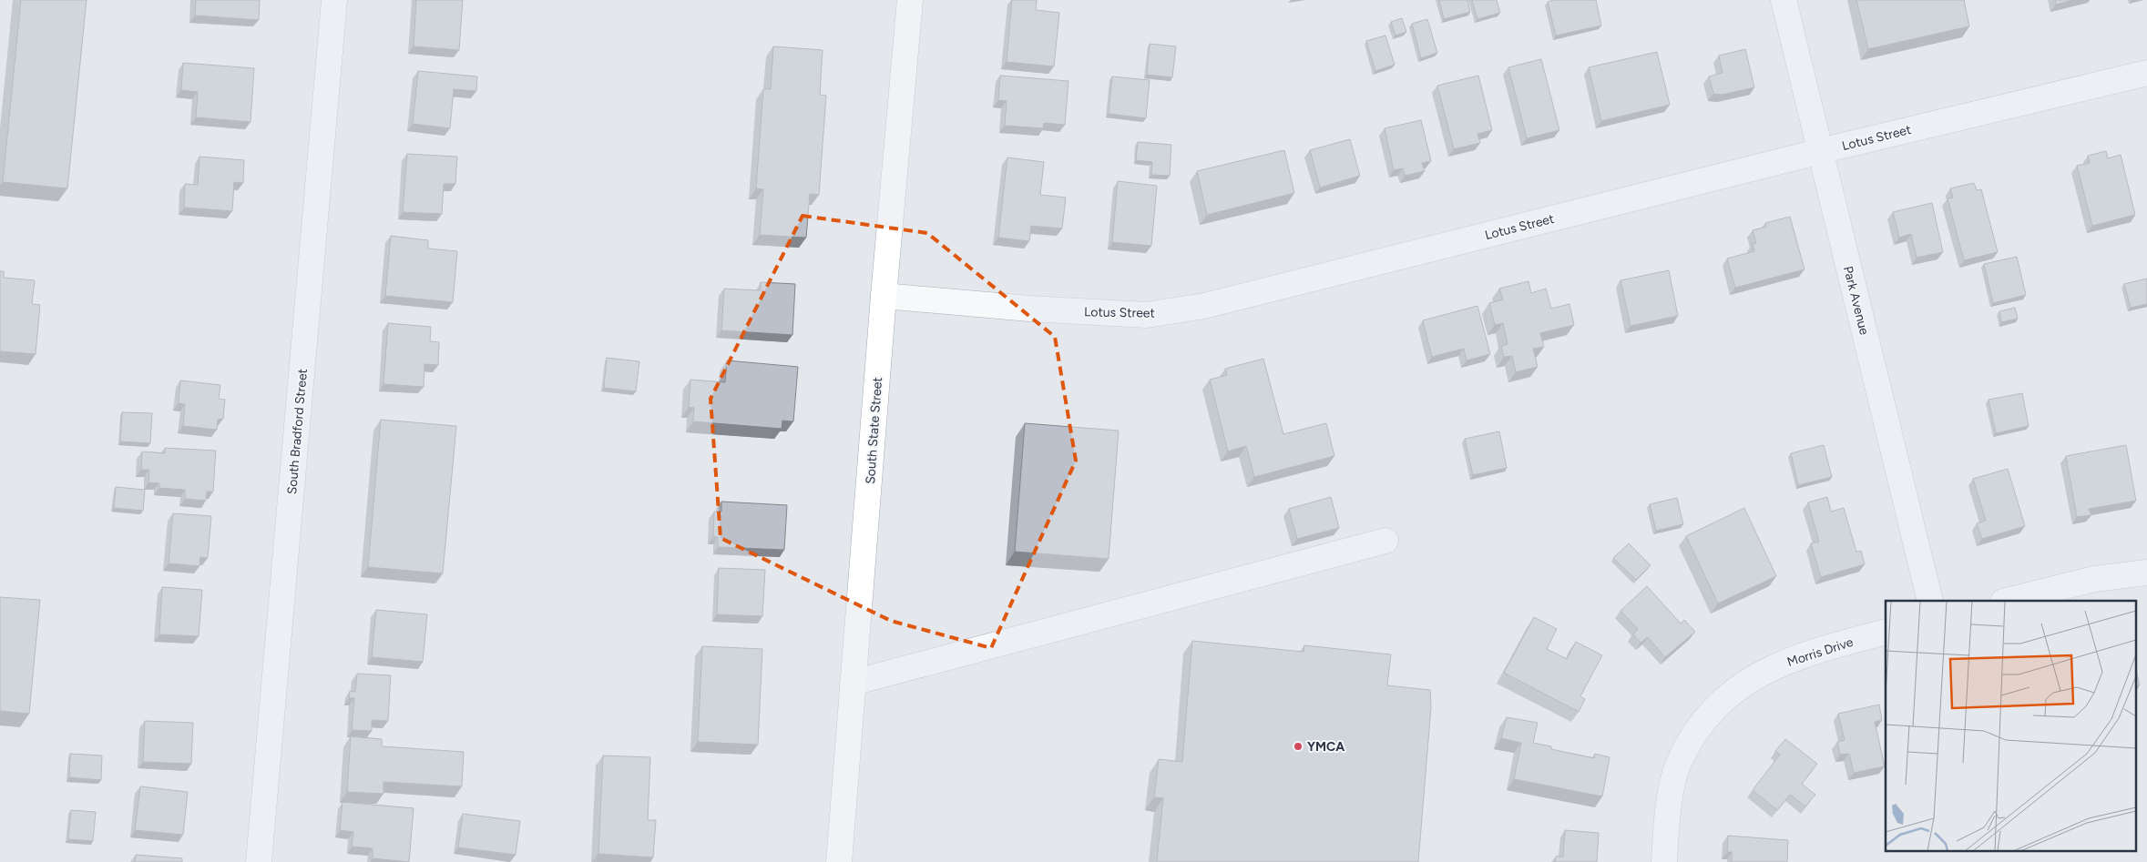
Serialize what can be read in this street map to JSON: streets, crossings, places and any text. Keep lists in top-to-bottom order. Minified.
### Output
{"streets":{"main road":["South State Street"],"street":["Lotus Street","Park Avenue","South Bradford Street","Morris Drive"]},"crossings":[["Lotus Street","Park Avenue"],["Lotus Street","South State Street"]],"places":["YMCA"]}
